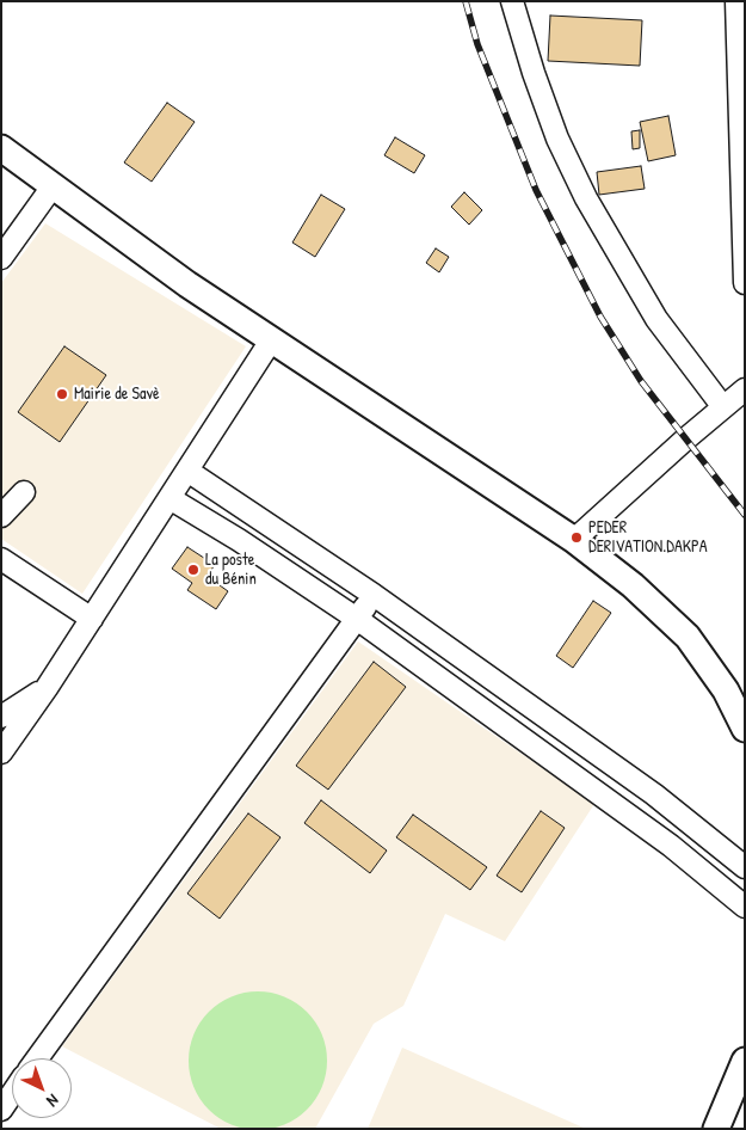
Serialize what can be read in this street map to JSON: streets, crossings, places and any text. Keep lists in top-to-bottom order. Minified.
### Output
{"places":["Mairie de Savè","PEDER DERIVATION.DAKPA","La poste du Bénin"],"north":"bottom right"}
